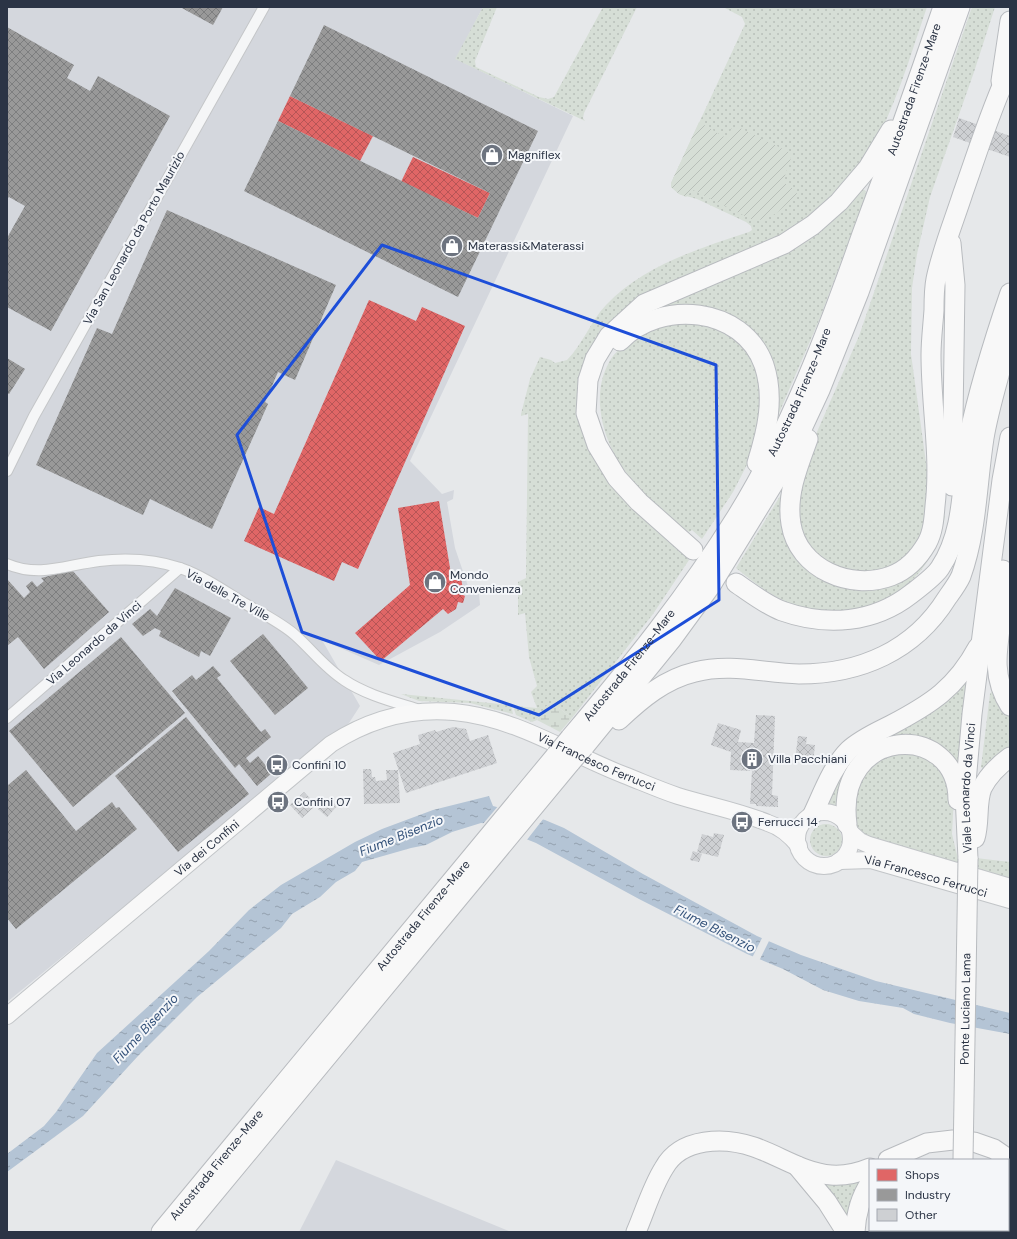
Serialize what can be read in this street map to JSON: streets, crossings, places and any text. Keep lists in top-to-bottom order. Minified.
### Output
{"streets":{"highway":["Autostrada Firenze-Mare","Viale Leonardo da Vinci","Ponte Luciano Lama"],"main road":["Via Francesco Ferrucci","Via dei Confini"],"street":["Via San Leonardo da Porto Maurizio","Via delle Tre Ville","Via Leonardo da Vinci"]},"crossings":[["Via delle Tre Ville","Via Leonardo da Vinci"],["Via delle Tre Ville","Via Francesco Ferrucci"],["Via delle Tre Ville","Via dei Confini"],["Via Francesco Ferrucci","Via dei Confini"],["Viale Leonardo da Vinci","Ponte Luciano Lama"]],"water":["Fiume Bisenzio"],"places":{"shop":["Magniflex","Materassi&Materassi","Mondo Convenienza"],"building":["Villa Pacchiani"],"bus stop":["Confini 10","Confini 07","Ferrucci 14"]},"legend":["Shops","Industry","Other"]}
